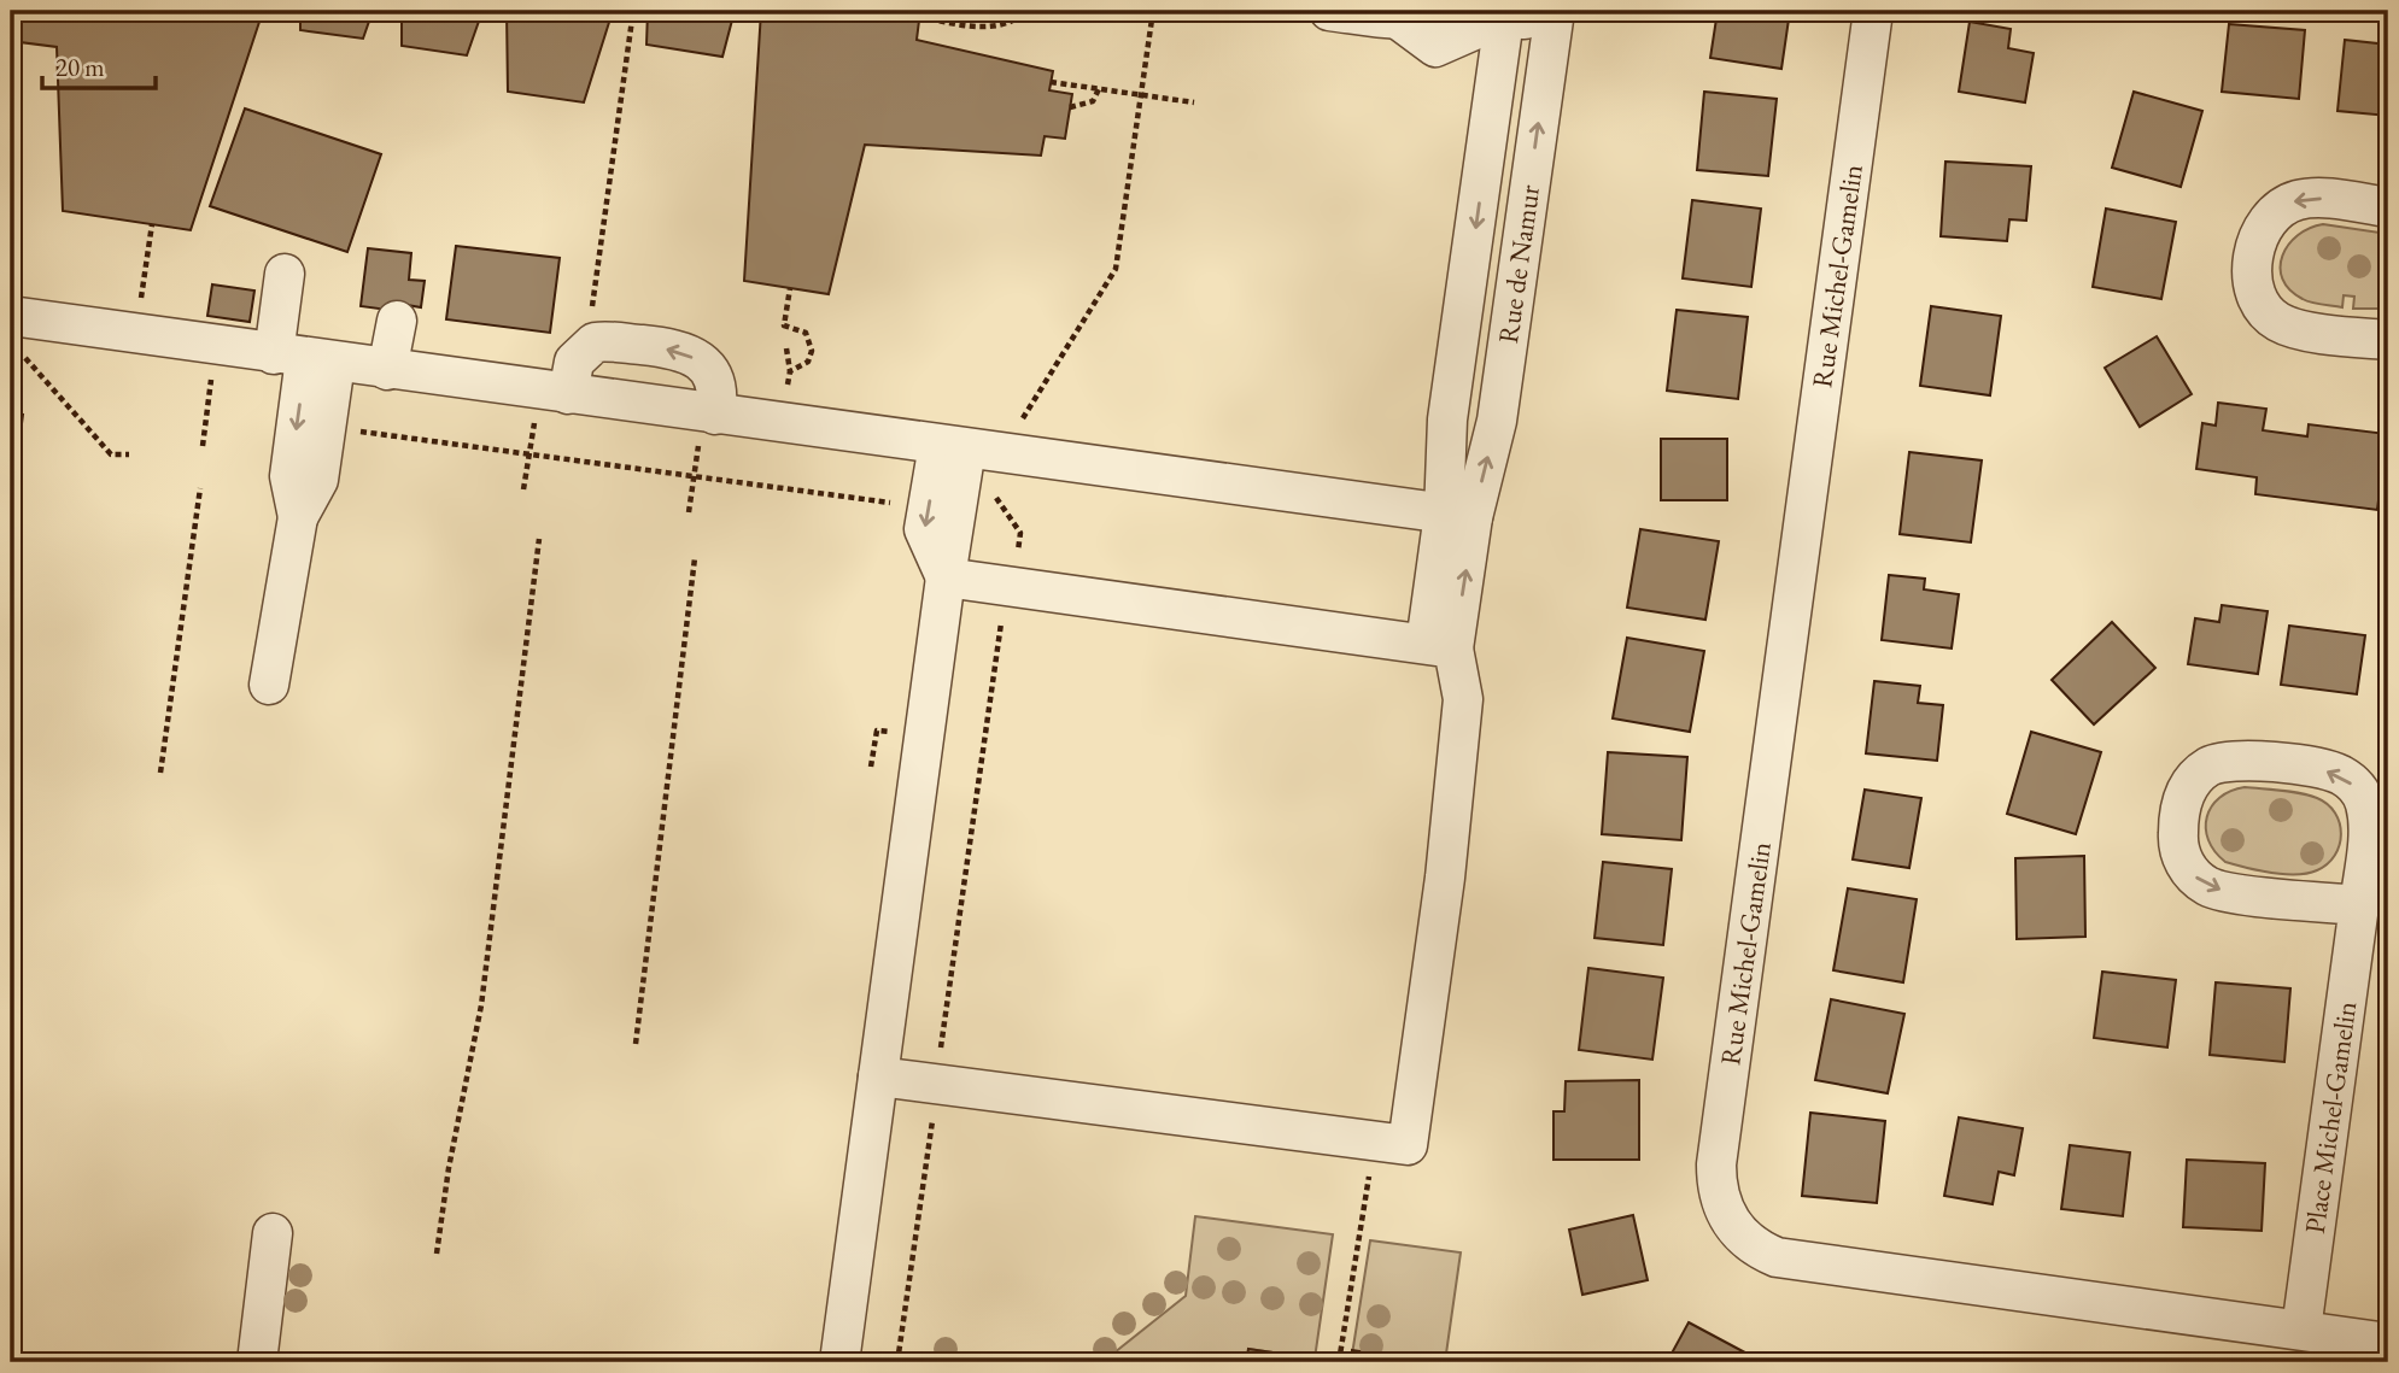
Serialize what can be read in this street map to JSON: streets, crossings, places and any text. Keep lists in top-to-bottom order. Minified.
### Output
{"streets":{"street":["Rue de Namur","Rue Michel-Gamelin","Place Michel-Gamelin"]},"crossings":[["Rue Michel-Gamelin","Place Michel-Gamelin"]],"scale_bar":"20 m"}
